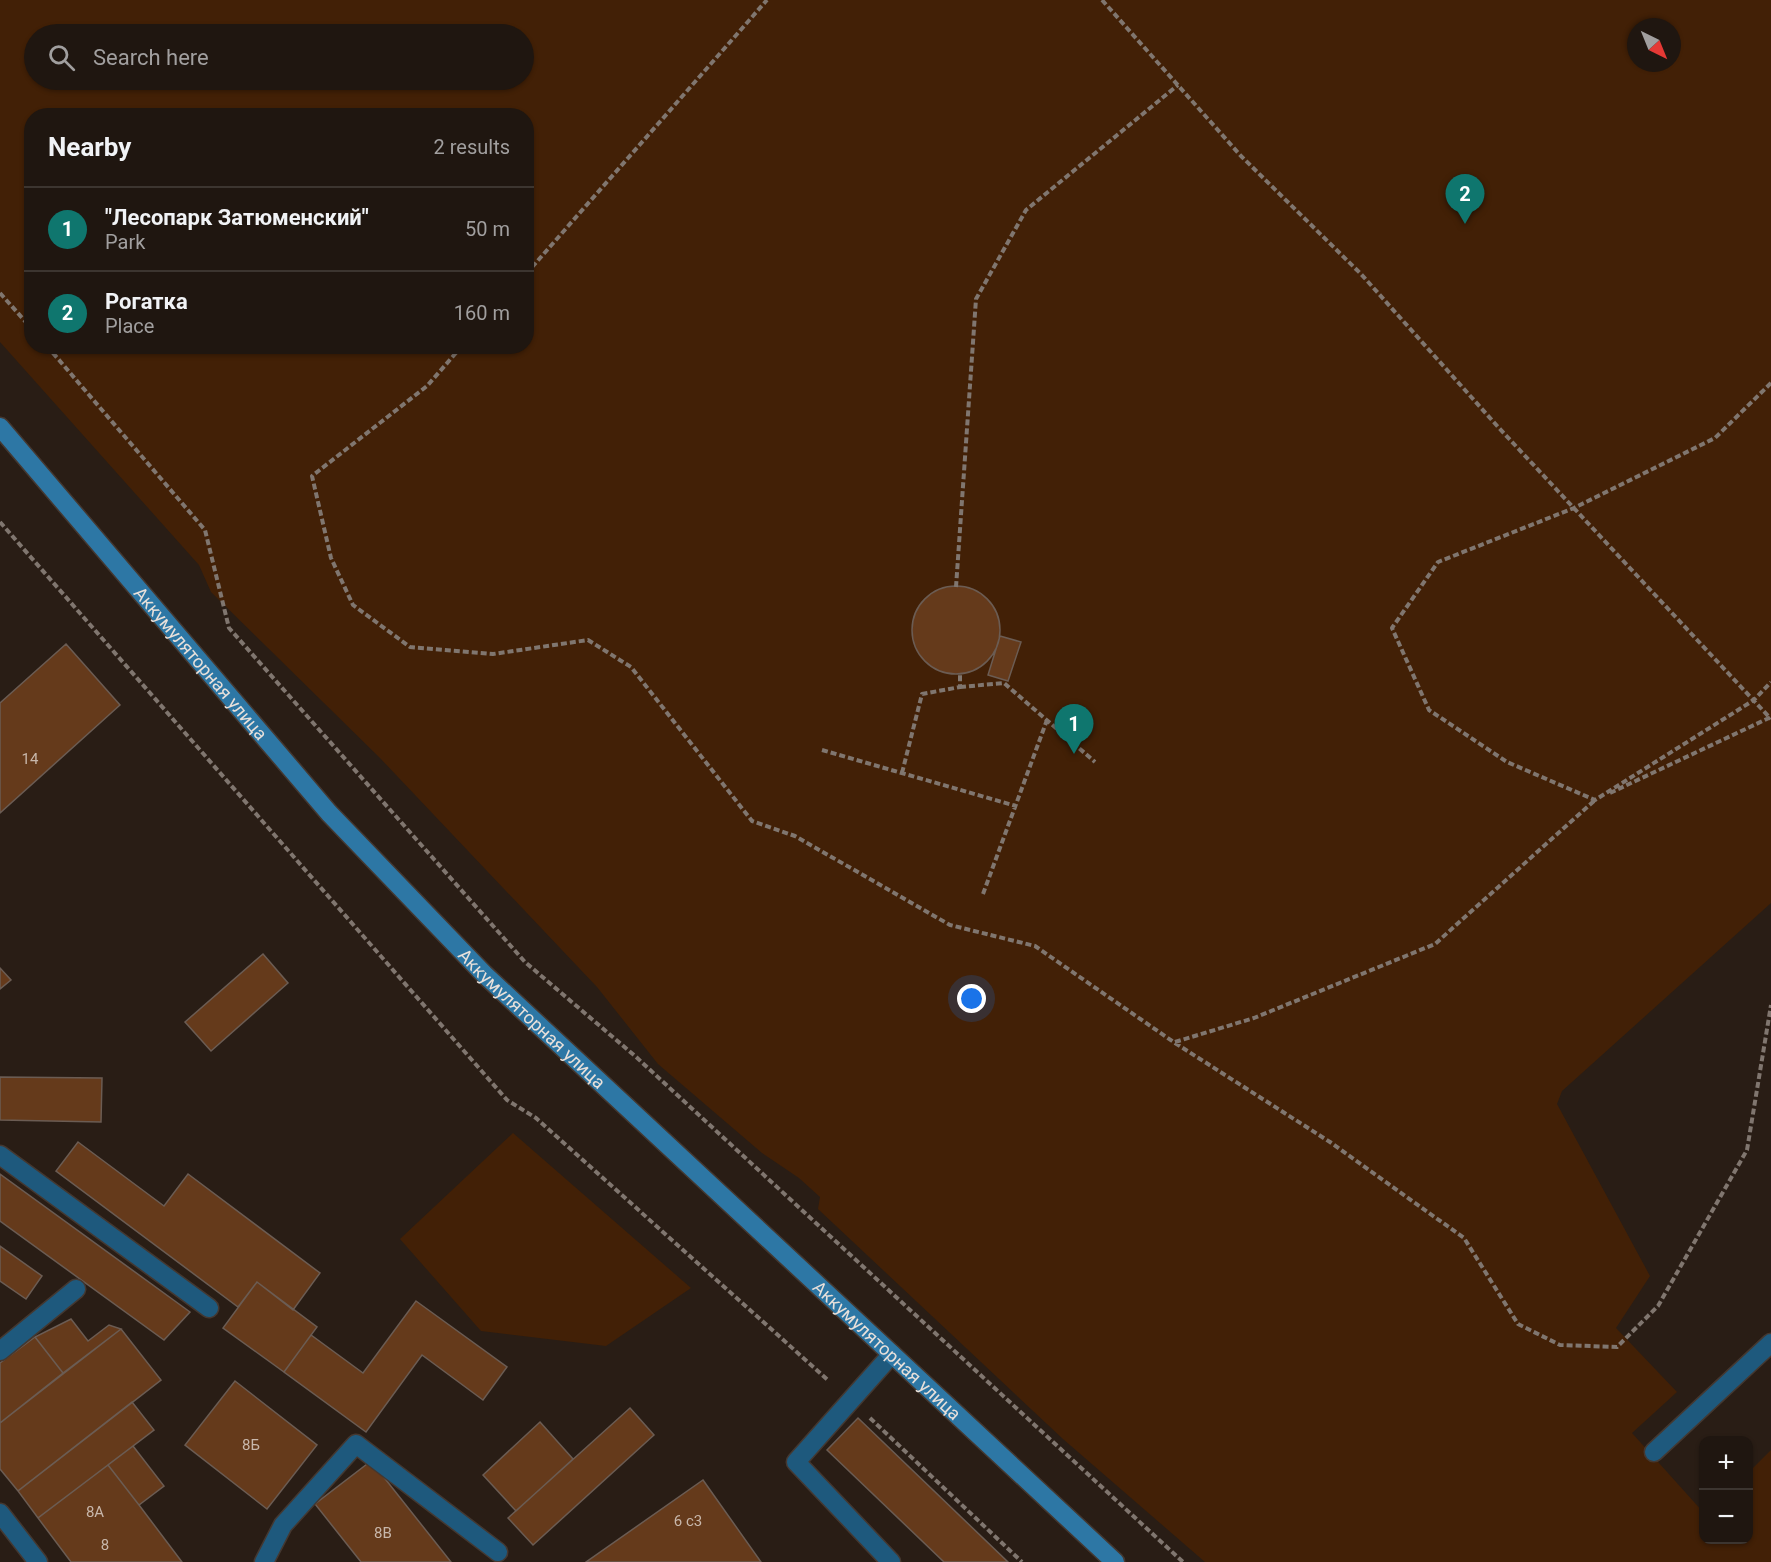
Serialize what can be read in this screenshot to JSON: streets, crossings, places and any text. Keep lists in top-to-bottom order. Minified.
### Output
{"streets":{"street":["Аккумуляторная улица"]},"house_numbers":["14","8Б","8А","6 с3","8В","8"],"north":"bottom right","page":{"search":"Search here","heading":["Nearby","2 results"],"pins":["2","1"],"list":[{"mark":"1","name":"\"Лесопарк Затюменский\"","note":"Park","value":"50 m"},{"mark":"2","name":"Рогатка","note":"Place","value":"160 m"}],"map_buttons":["+","−"]}}
